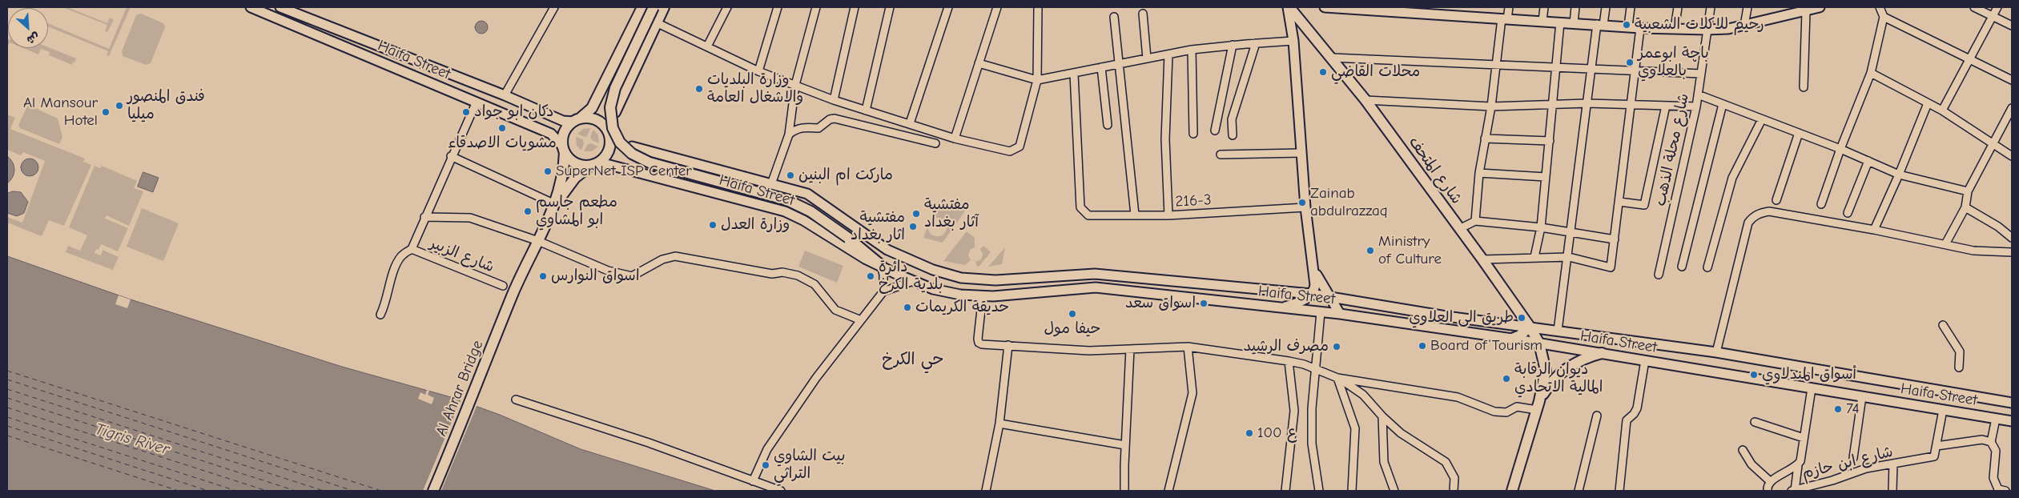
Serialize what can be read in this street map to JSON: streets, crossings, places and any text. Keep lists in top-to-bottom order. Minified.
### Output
{"streets":{"main road":["Haifa Street","شارع المتحف","Al Ahrar Bridge"],"street":["شارع محلة الذهب","216-3","شارع الزبير","شارع ابن حازم"]},"crossings":[["Haifa Street","شارع المتحف"],["شارع المتحف","216-3"]],"districts":["حي الكرخ"],"water":["Tigris River"],"places":["رحيم للاكلات الشعبية","باچة ابوعمر بالعلاوي","محلات القاضي","وزارة البلديات والاشغال العامة","فندق المنصور ميليا","Al Mansour Hotel","دكان ابو جواد","مشويات الاصدقاء","SuperNet ISP Center","ماركت ام البنين","Zainab abdulrazzaq","مطعم جاسم ابو المشاوي","مفتشية آثار بغداد","وزارة العدل","مفتشية اثار بغداد","Ministry of Culture","اسواق النوارس","دائرة بلدية الكرخ","اسواق سعد","حديقة الكريمات","حيفا مول","طريق الى العلاوي","Board of Tourism","مصرف الرشيد","أسواق المندلاوي","ديوان الرقابة المالية الاتحادي","74","100 ع","بيت الشاوي التراثي"],"north":"bottom right"}
